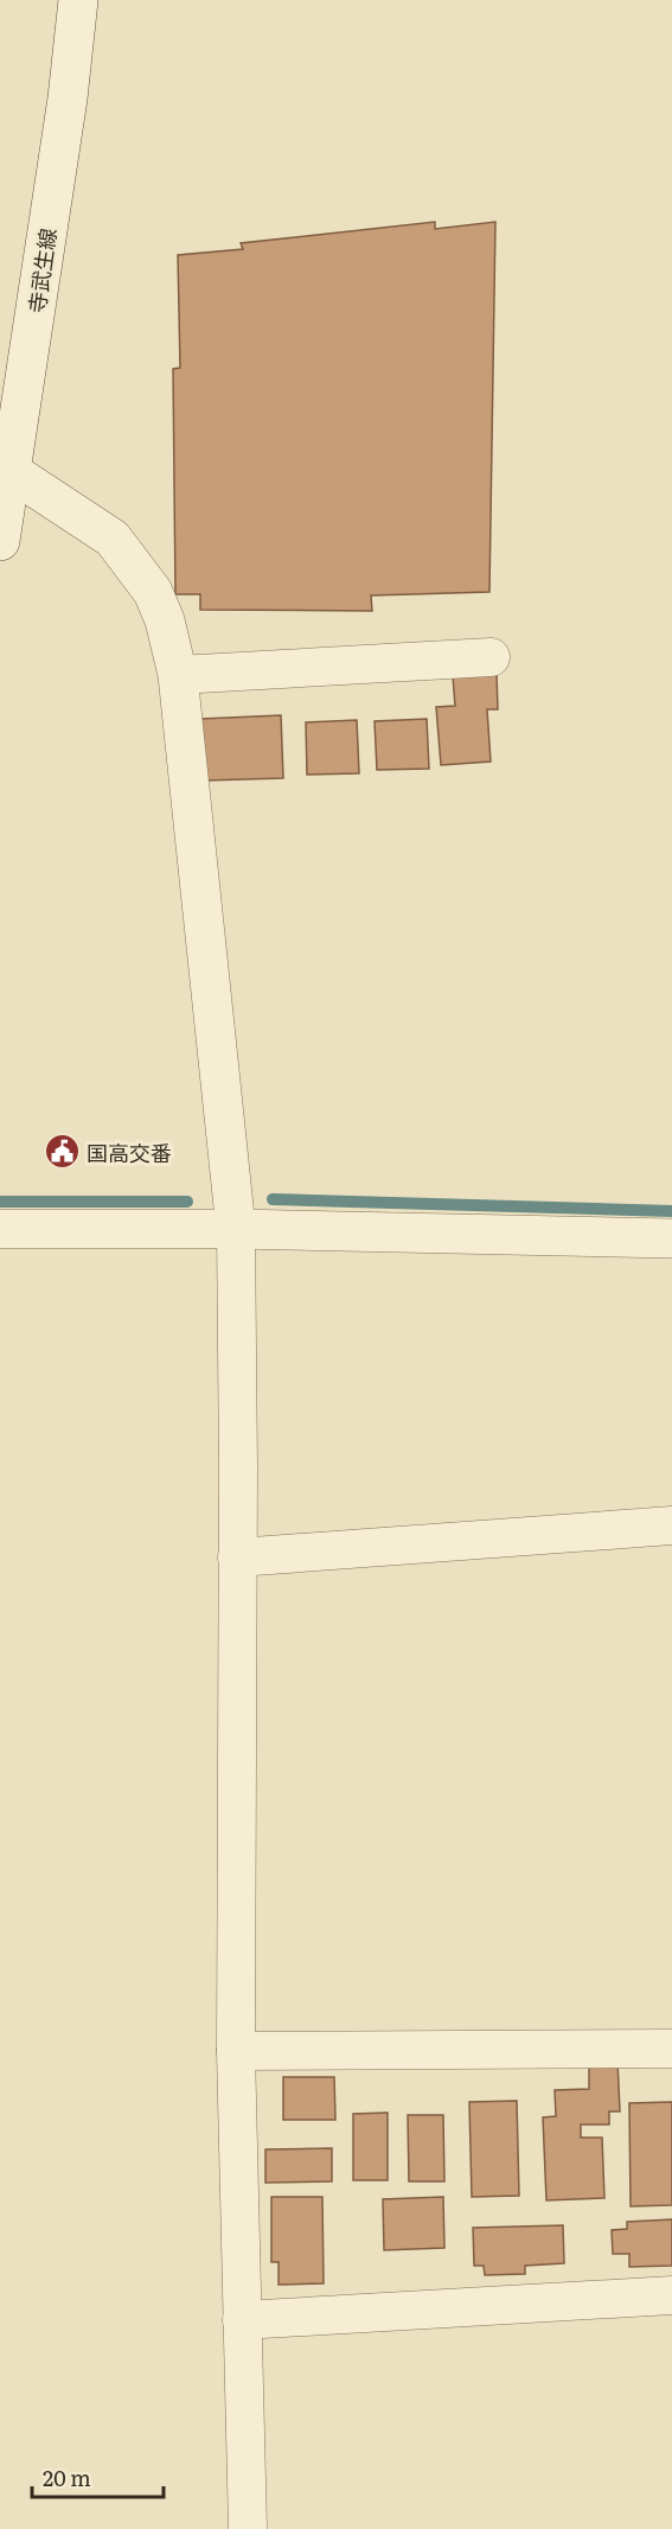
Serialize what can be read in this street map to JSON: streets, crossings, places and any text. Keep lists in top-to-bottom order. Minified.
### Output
{"streets":{"street":["寺武生線"]},"places":{"public building":["国高交番"]},"scale_bar":"20 m"}
